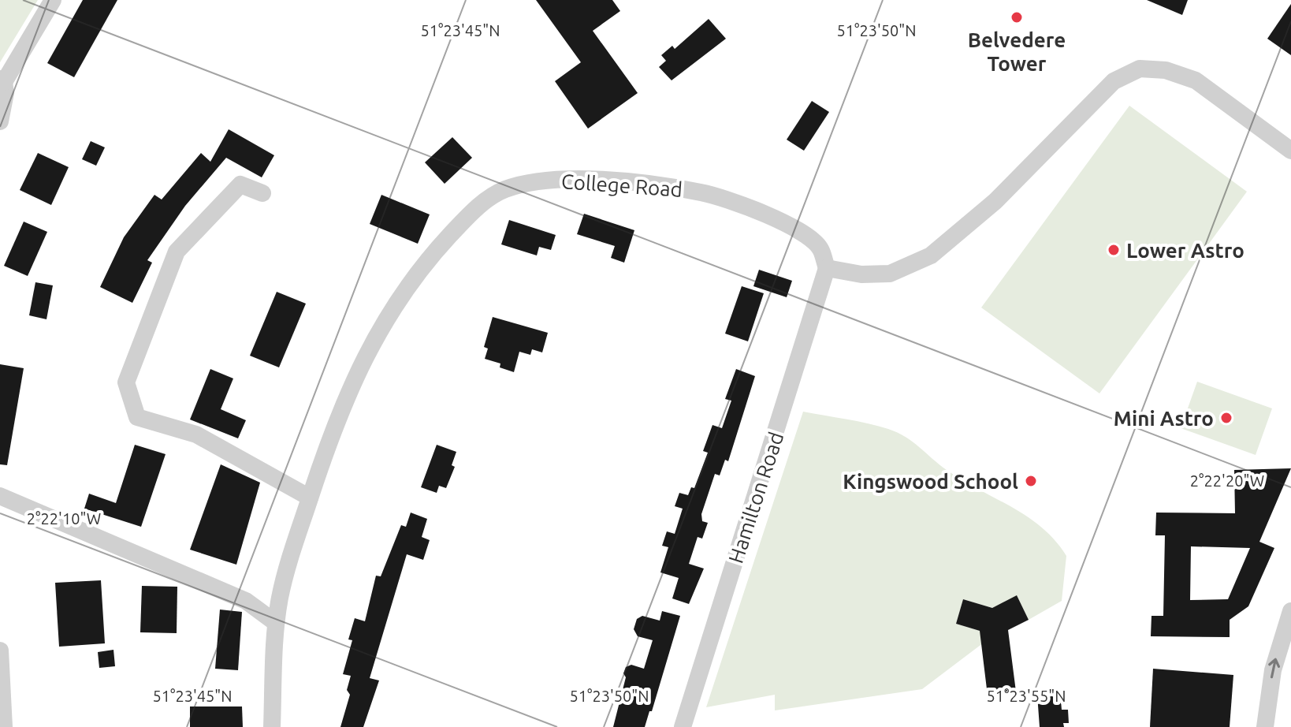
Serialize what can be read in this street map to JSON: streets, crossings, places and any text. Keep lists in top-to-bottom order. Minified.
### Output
{"streets":{"street":["College Road","Hamilton Road"]},"crossings":[["College Road","Hamilton Road"]],"places":["Belvedere Tower","Lower Astro","Mini Astro","Kingswood School"],"coordinates":["51°23'45\"N","51°23'50\"N","2°22'20\"W","2°22'10\"W","51°23'55\"N"]}
